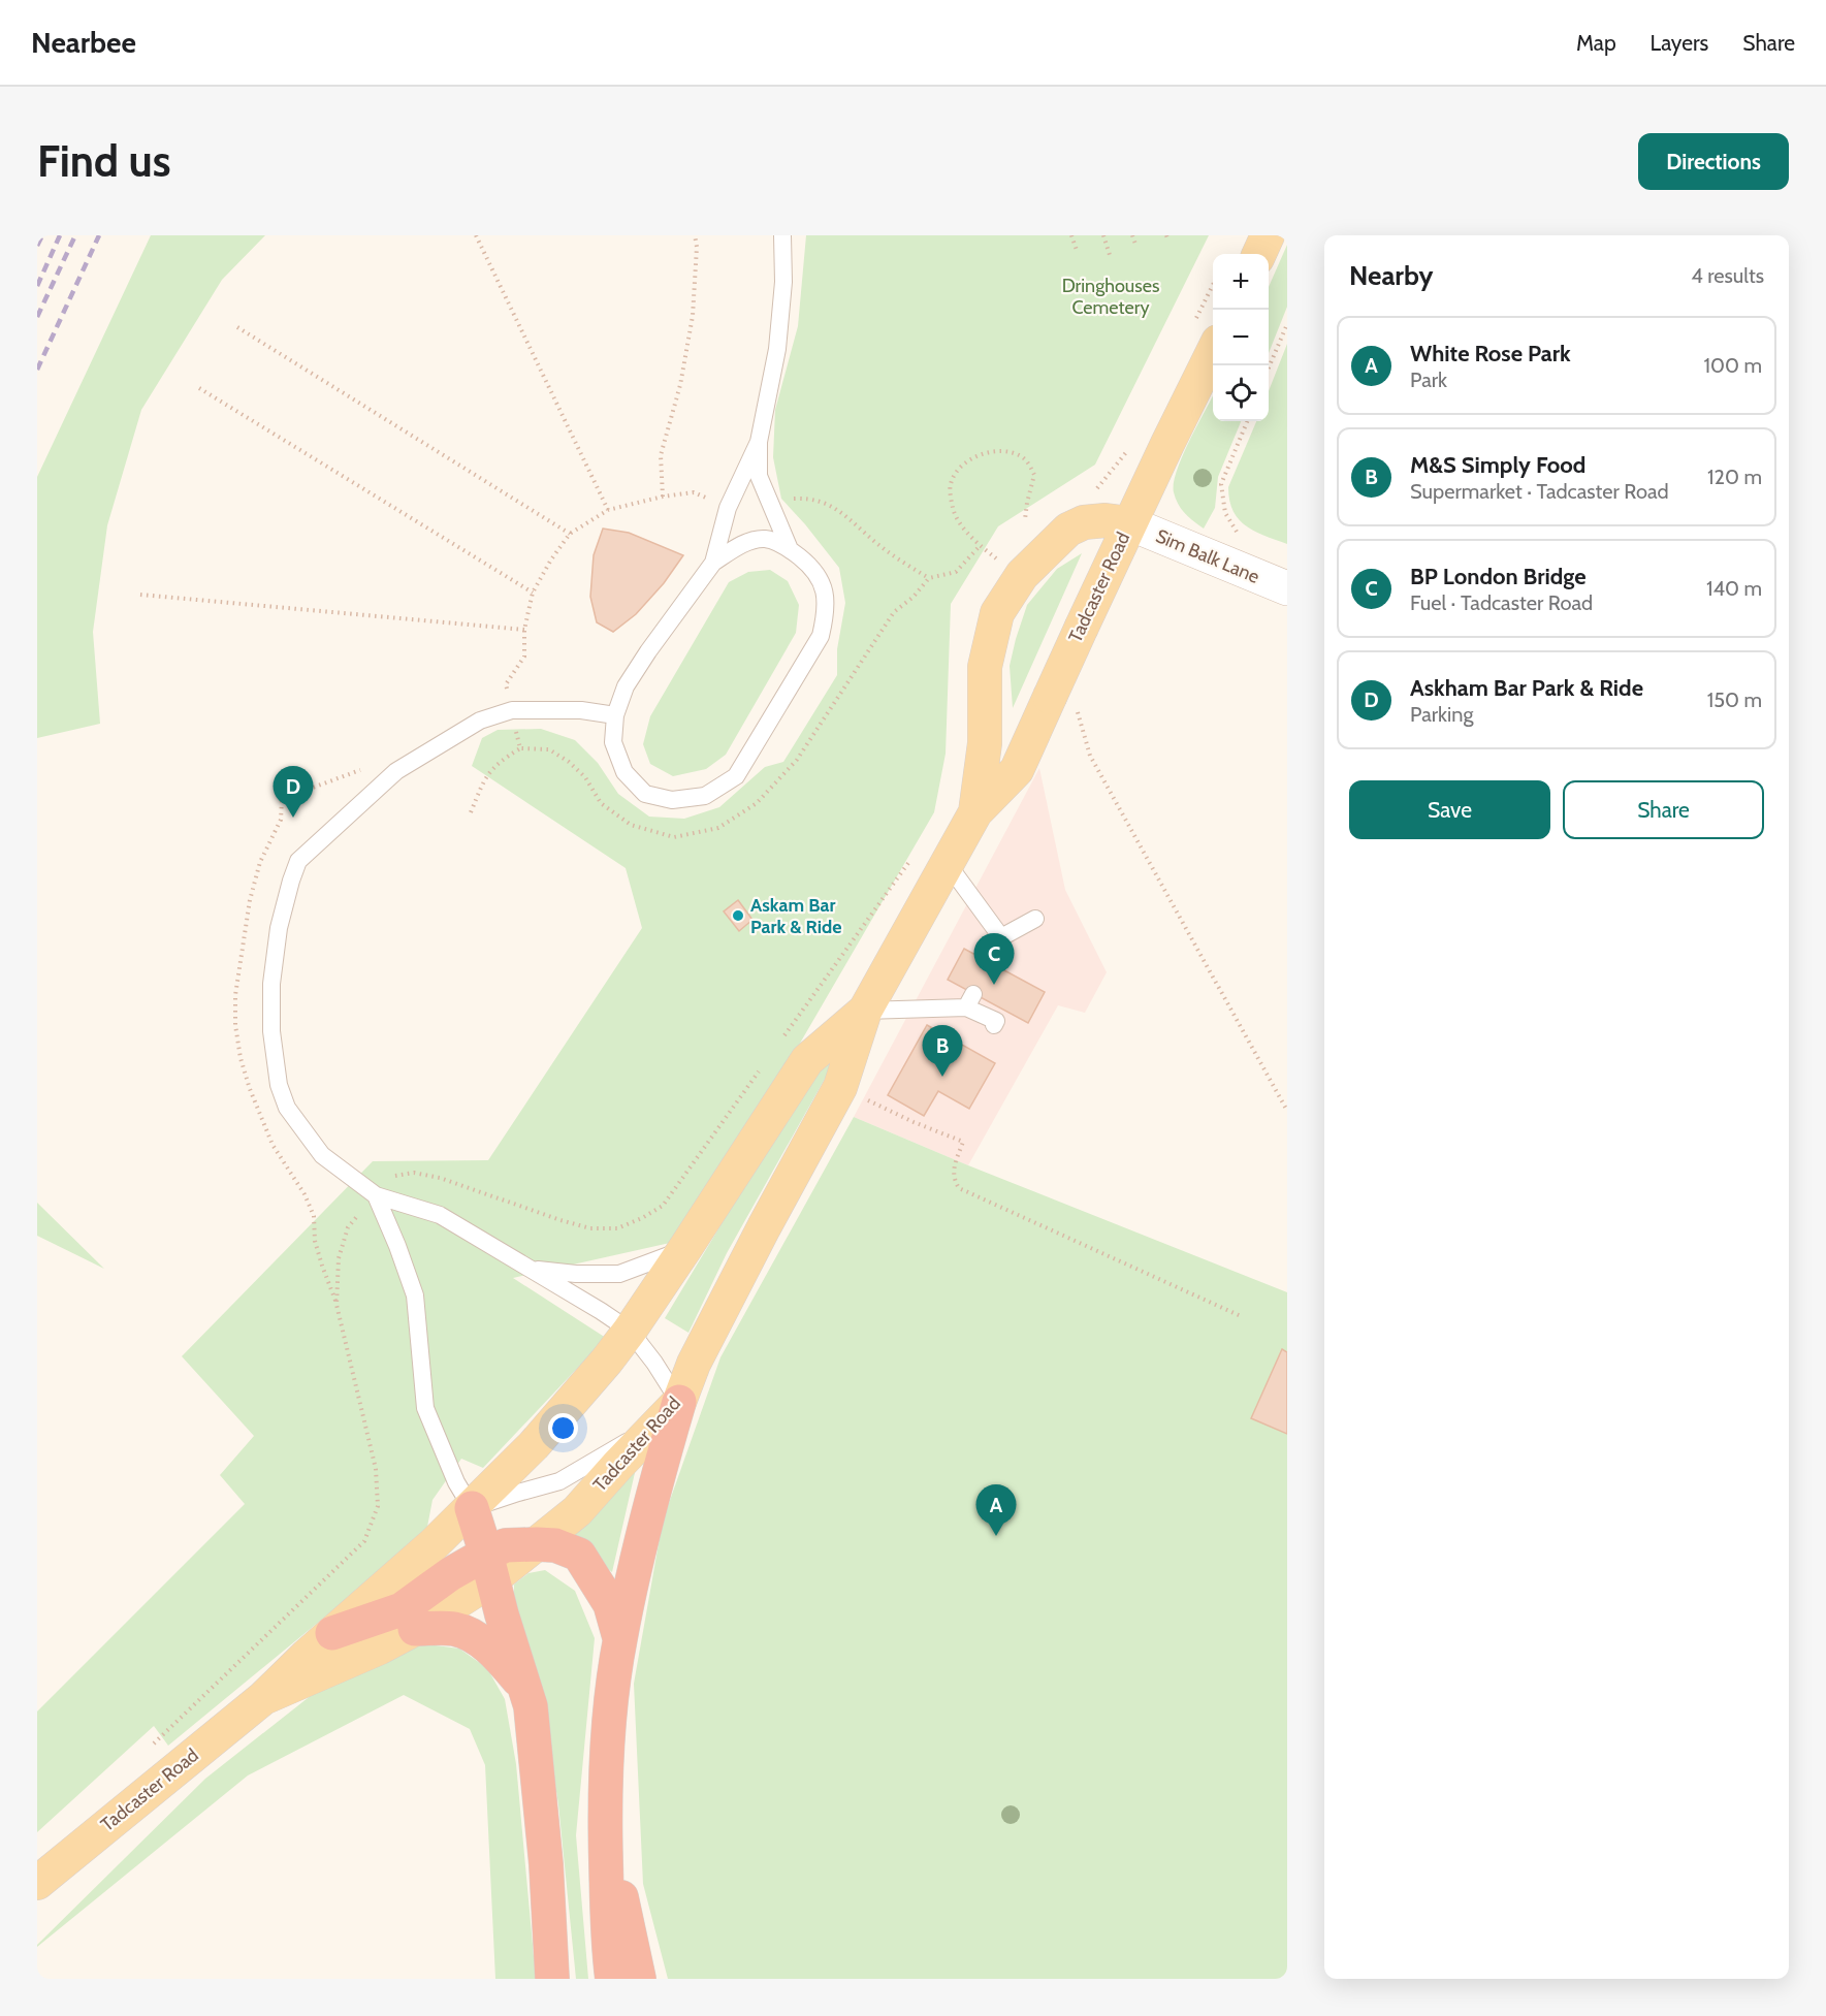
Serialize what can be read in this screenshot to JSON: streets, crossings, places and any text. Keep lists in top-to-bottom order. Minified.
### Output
{"streets":{"main road":["Tadcaster Road"],"street":["Sim Balk Lane"]},"crossings":[["Sim Balk Lane","Tadcaster Road"]],"parks":["Dringhouses Cemetery"],"places":["Askam Bar Park & Ride"],"page":{"header":"Nearbee","nav":["Map","Layers","Share"],"buttons":["Directions",["Save","Share"]],"title":"Find us","heading":["Nearby","4 results"],"map_buttons":["+","−"],"list":[{"mark":"A","name":"White Rose Park","note":"Park","value":"100 m"},{"mark":"B","name":"M&S Simply Food","note":"Supermarket · Tadcaster Road","value":"120 m"},{"mark":"C","name":"BP London Bridge","note":"Fuel · Tadcaster Road","value":"140 m"},{"mark":"D","name":"Askham Bar Park & Ride","note":"Parking","value":"150 m"}],"pins":["D","C","B","A"]}}
